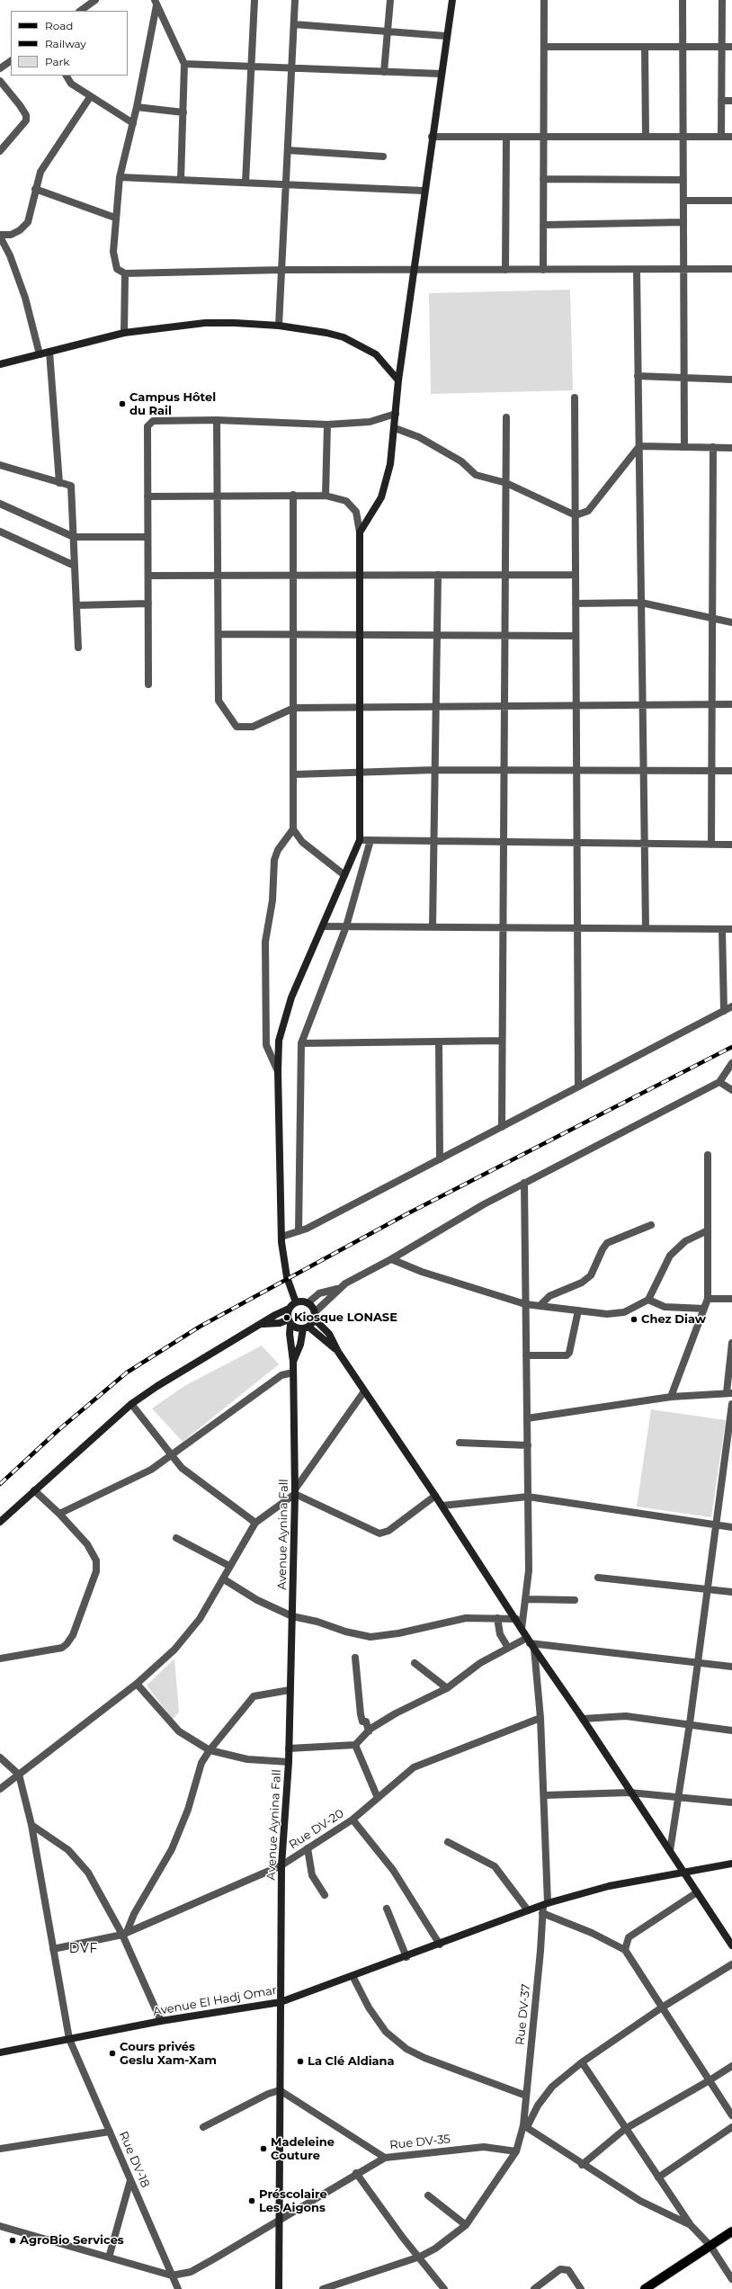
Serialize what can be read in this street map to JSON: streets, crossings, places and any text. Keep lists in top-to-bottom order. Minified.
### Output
{"streets":{"main road":["Avenue Aynina Fall","Avenue El Hadj Omar"],"street":["Rue DV-20","Rue DV-37","Rue DV-35","Rue DV-18"]},"crossings":[["Avenue Aynina Fall","Rue DV-20"],["Avenue Aynina Fall","Avenue El Hadj Omar"],["Avenue Aynina Fall","Rue DV-35"],["Rue DV-20","Rue DV-37"],["Rue DV-20","Rue DV-18"],["Avenue El Hadj Omar","Rue DV-37"],["Avenue El Hadj Omar","Rue DV-18"]],"districts":["DVF"],"places":["Campus Hôtel du Rail","Kiosque LONASE","Chez Diaw","Cours privés Geslu Xam-Xam","La Clé Aldiana","Madeleine Couture","Préscolaire Les Aigons","AgroBio Services"],"legend":["Road","Railway","Park"]}
